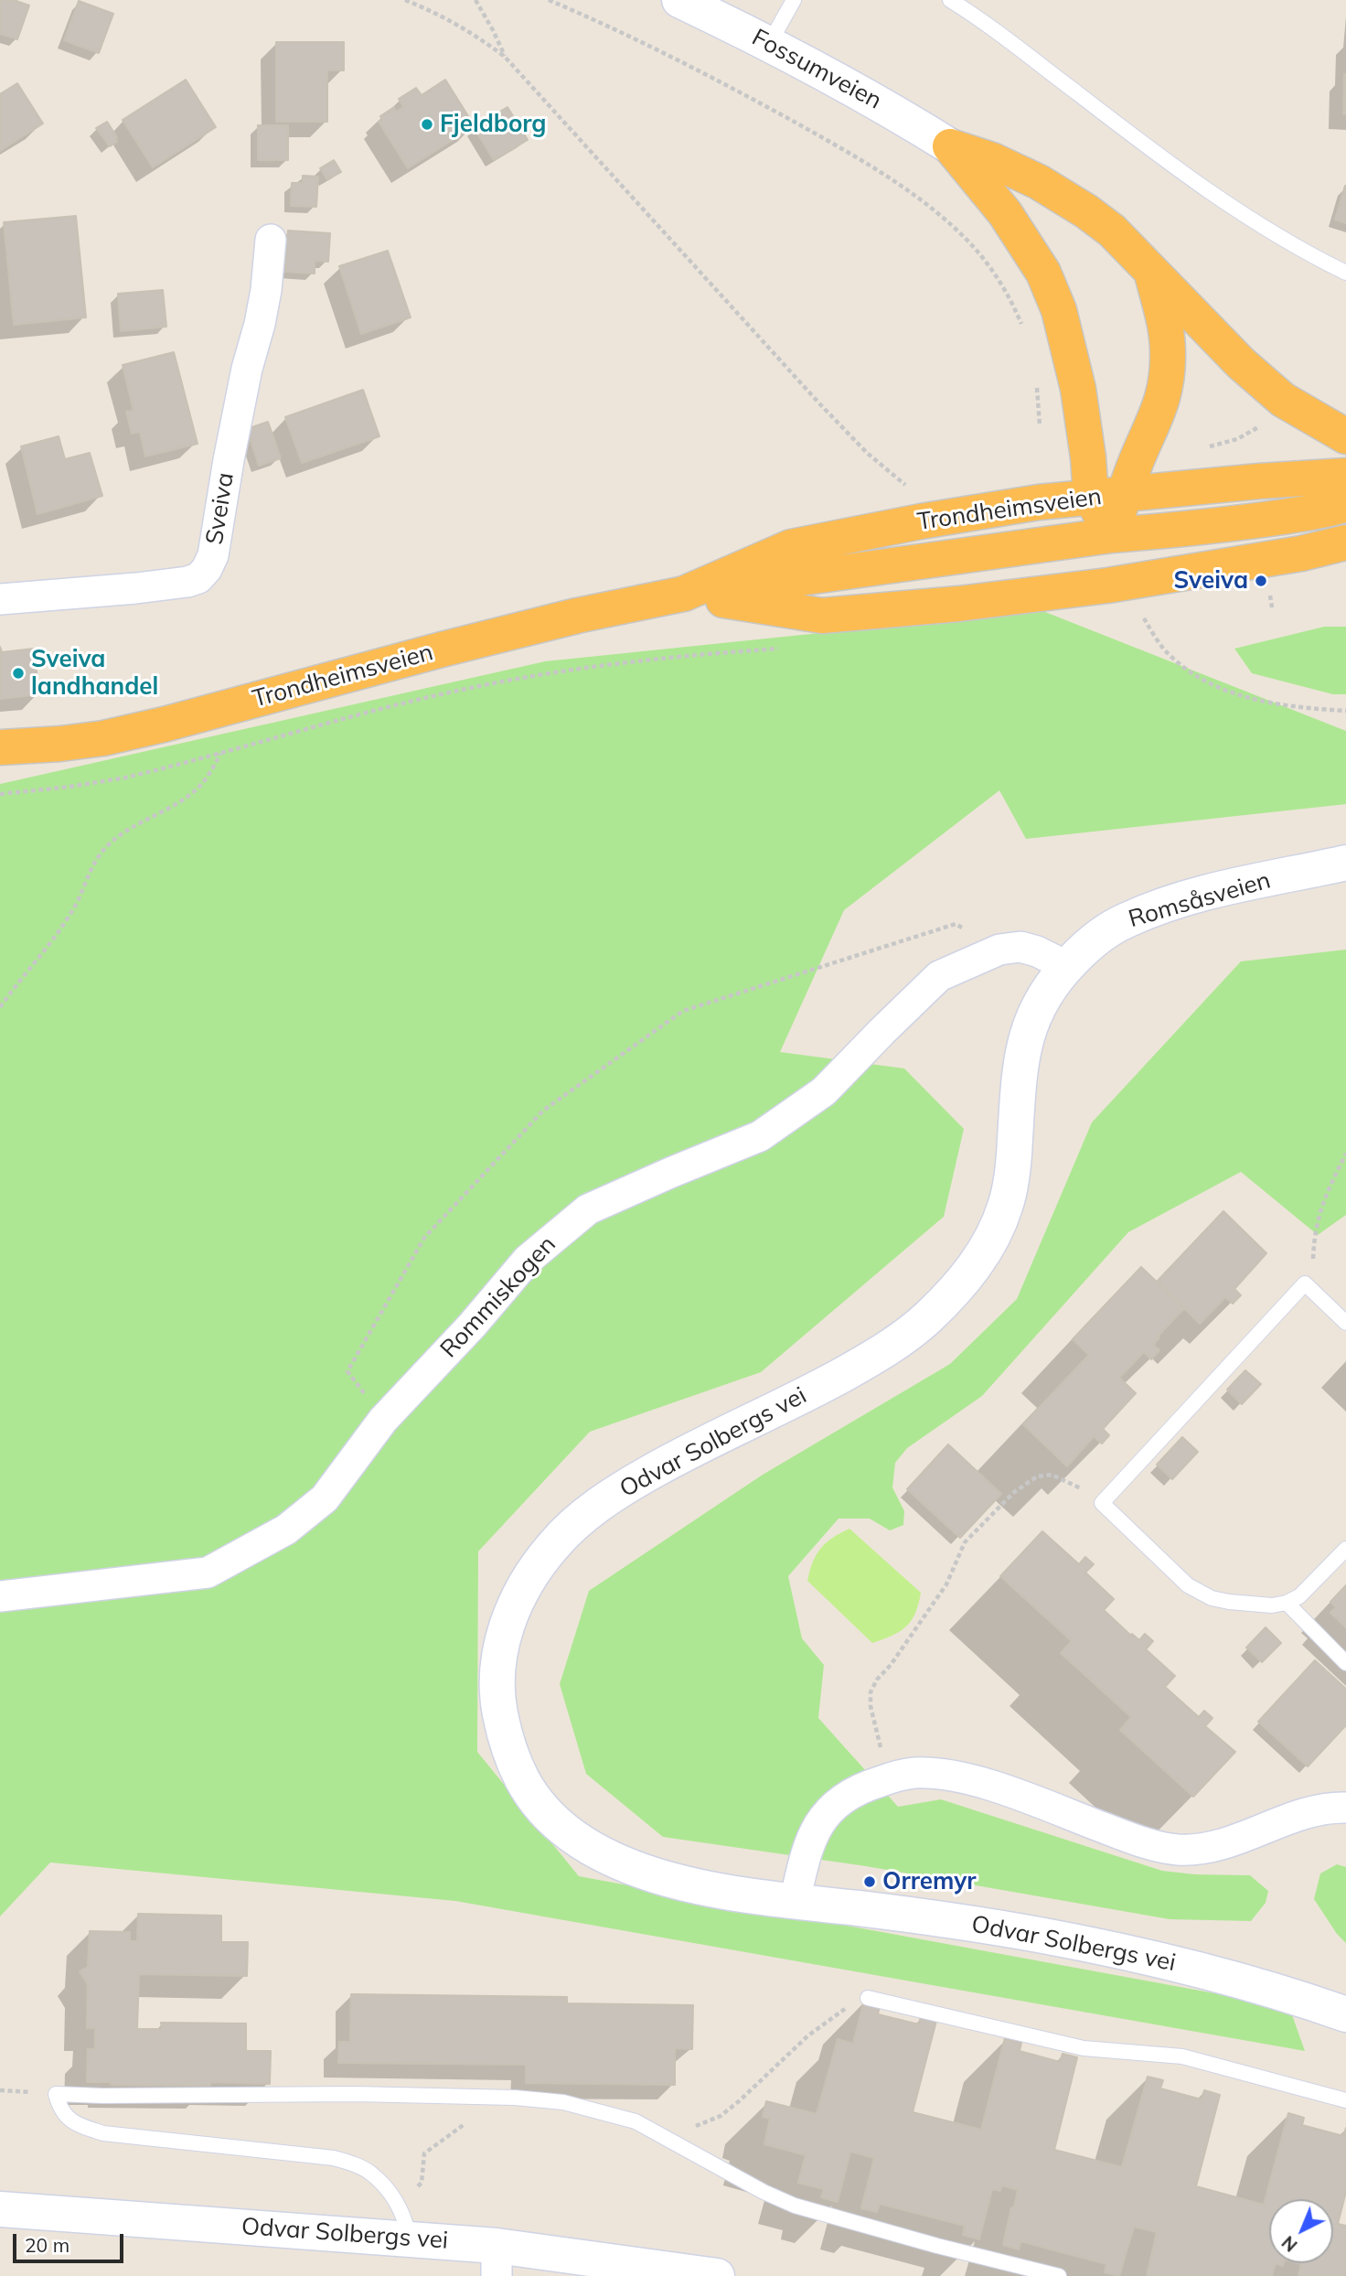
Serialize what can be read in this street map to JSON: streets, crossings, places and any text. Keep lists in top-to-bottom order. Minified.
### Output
{"streets":{"highway":["Trondheimsveien"],"street":["Fossumveien","Sveiva","Romsåsveien","Rommiskogen","Odvar Solbergs vei"]},"crossings":[["Romsåsveien","Rommiskogen"],["Romsåsveien","Odvar Solbergs vei"],["Rommiskogen","Odvar Solbergs vei"]],"places":["Fjeldborg","Sveiva","Sveiva landhandel","Orremyr"],"scale_bar":"20 m","north":"bottom left"}
